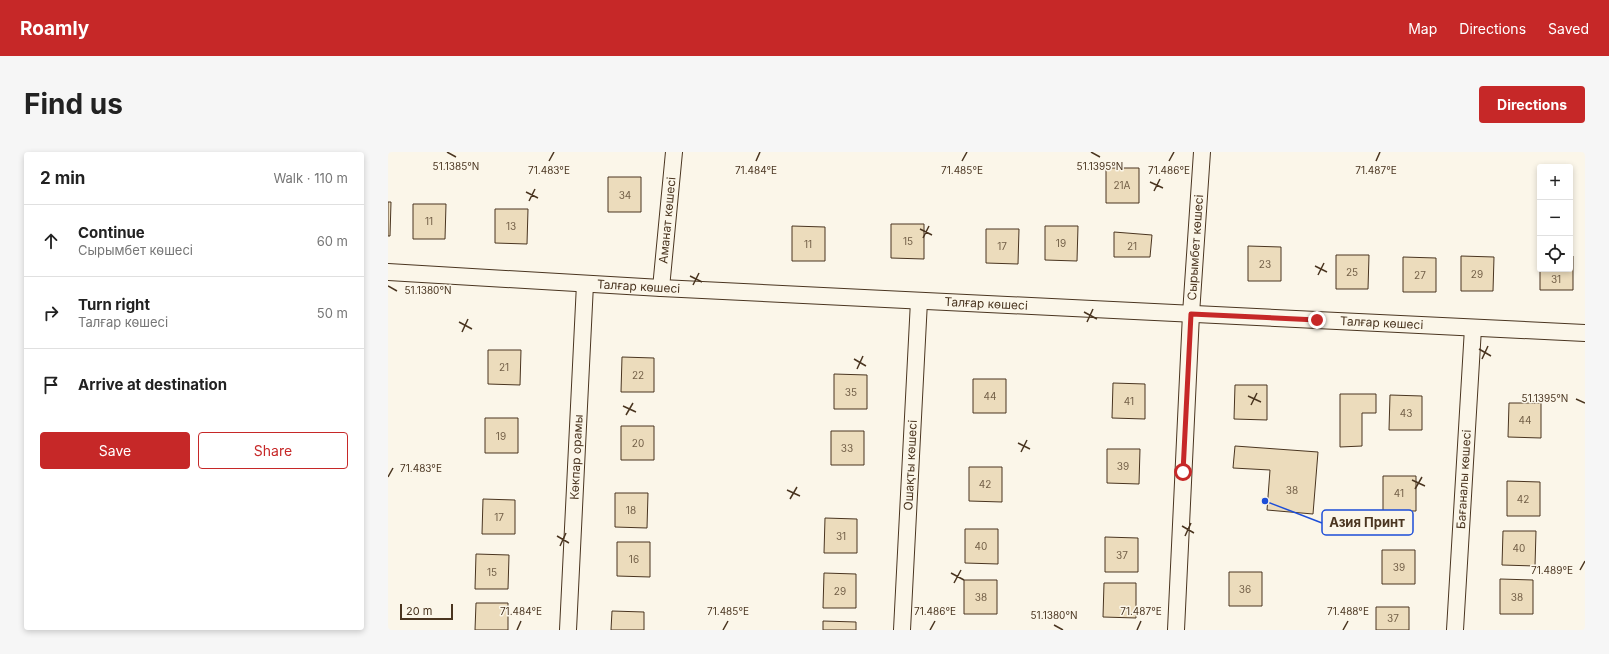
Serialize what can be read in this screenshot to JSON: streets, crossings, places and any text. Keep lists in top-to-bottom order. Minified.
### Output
{"streets":{"street":["Аманат көшесі","Сырымбет көшесі","Талғар көшесі","Көкпар орамы","Ошақты көшесі","Бағаналы көшесі"]},"crossings":[["Аманат көшесі","Талғар көшесі"],["Сырымбет көшесі","Талғар көшесі"],["Талғар көшесі","Көкпар орамы"],["Талғар көшесі","Ошақты көшесі"],["Талғар көшесі","Бағаналы көшесі"]],"places":["Азия Принт"],"house_numbers":["21А","34","11","13","15","19","11","17","21","23","25","29","27","31","21","22","35","44","41","43","44","19","20","33","39","42","38","41","42","18","17","31","40","40","37","16","39","15","36","29","38","38","37"],"scale_bar":"20 m","page":{"header":"Roamly","nav":["Map","Directions","Saved"],"buttons":["Directions",["Save","Share"]],"title":"Find us","heading":["2 min","Walk · 110 m"],"map_buttons":["+","−"],"list":[["Continue","Сырымбет көшесі","60 m"],["Turn right","Талғар көшесі","50 m"],"Arrive at destination"],"scale":"20 m"},"coordinates":["51.1385°N","51.1395°N","71.483°E","71.484°E","71.485°E","71.486°E","71.487°E","51.1380°N","71.489°E","71.488°E"]}
